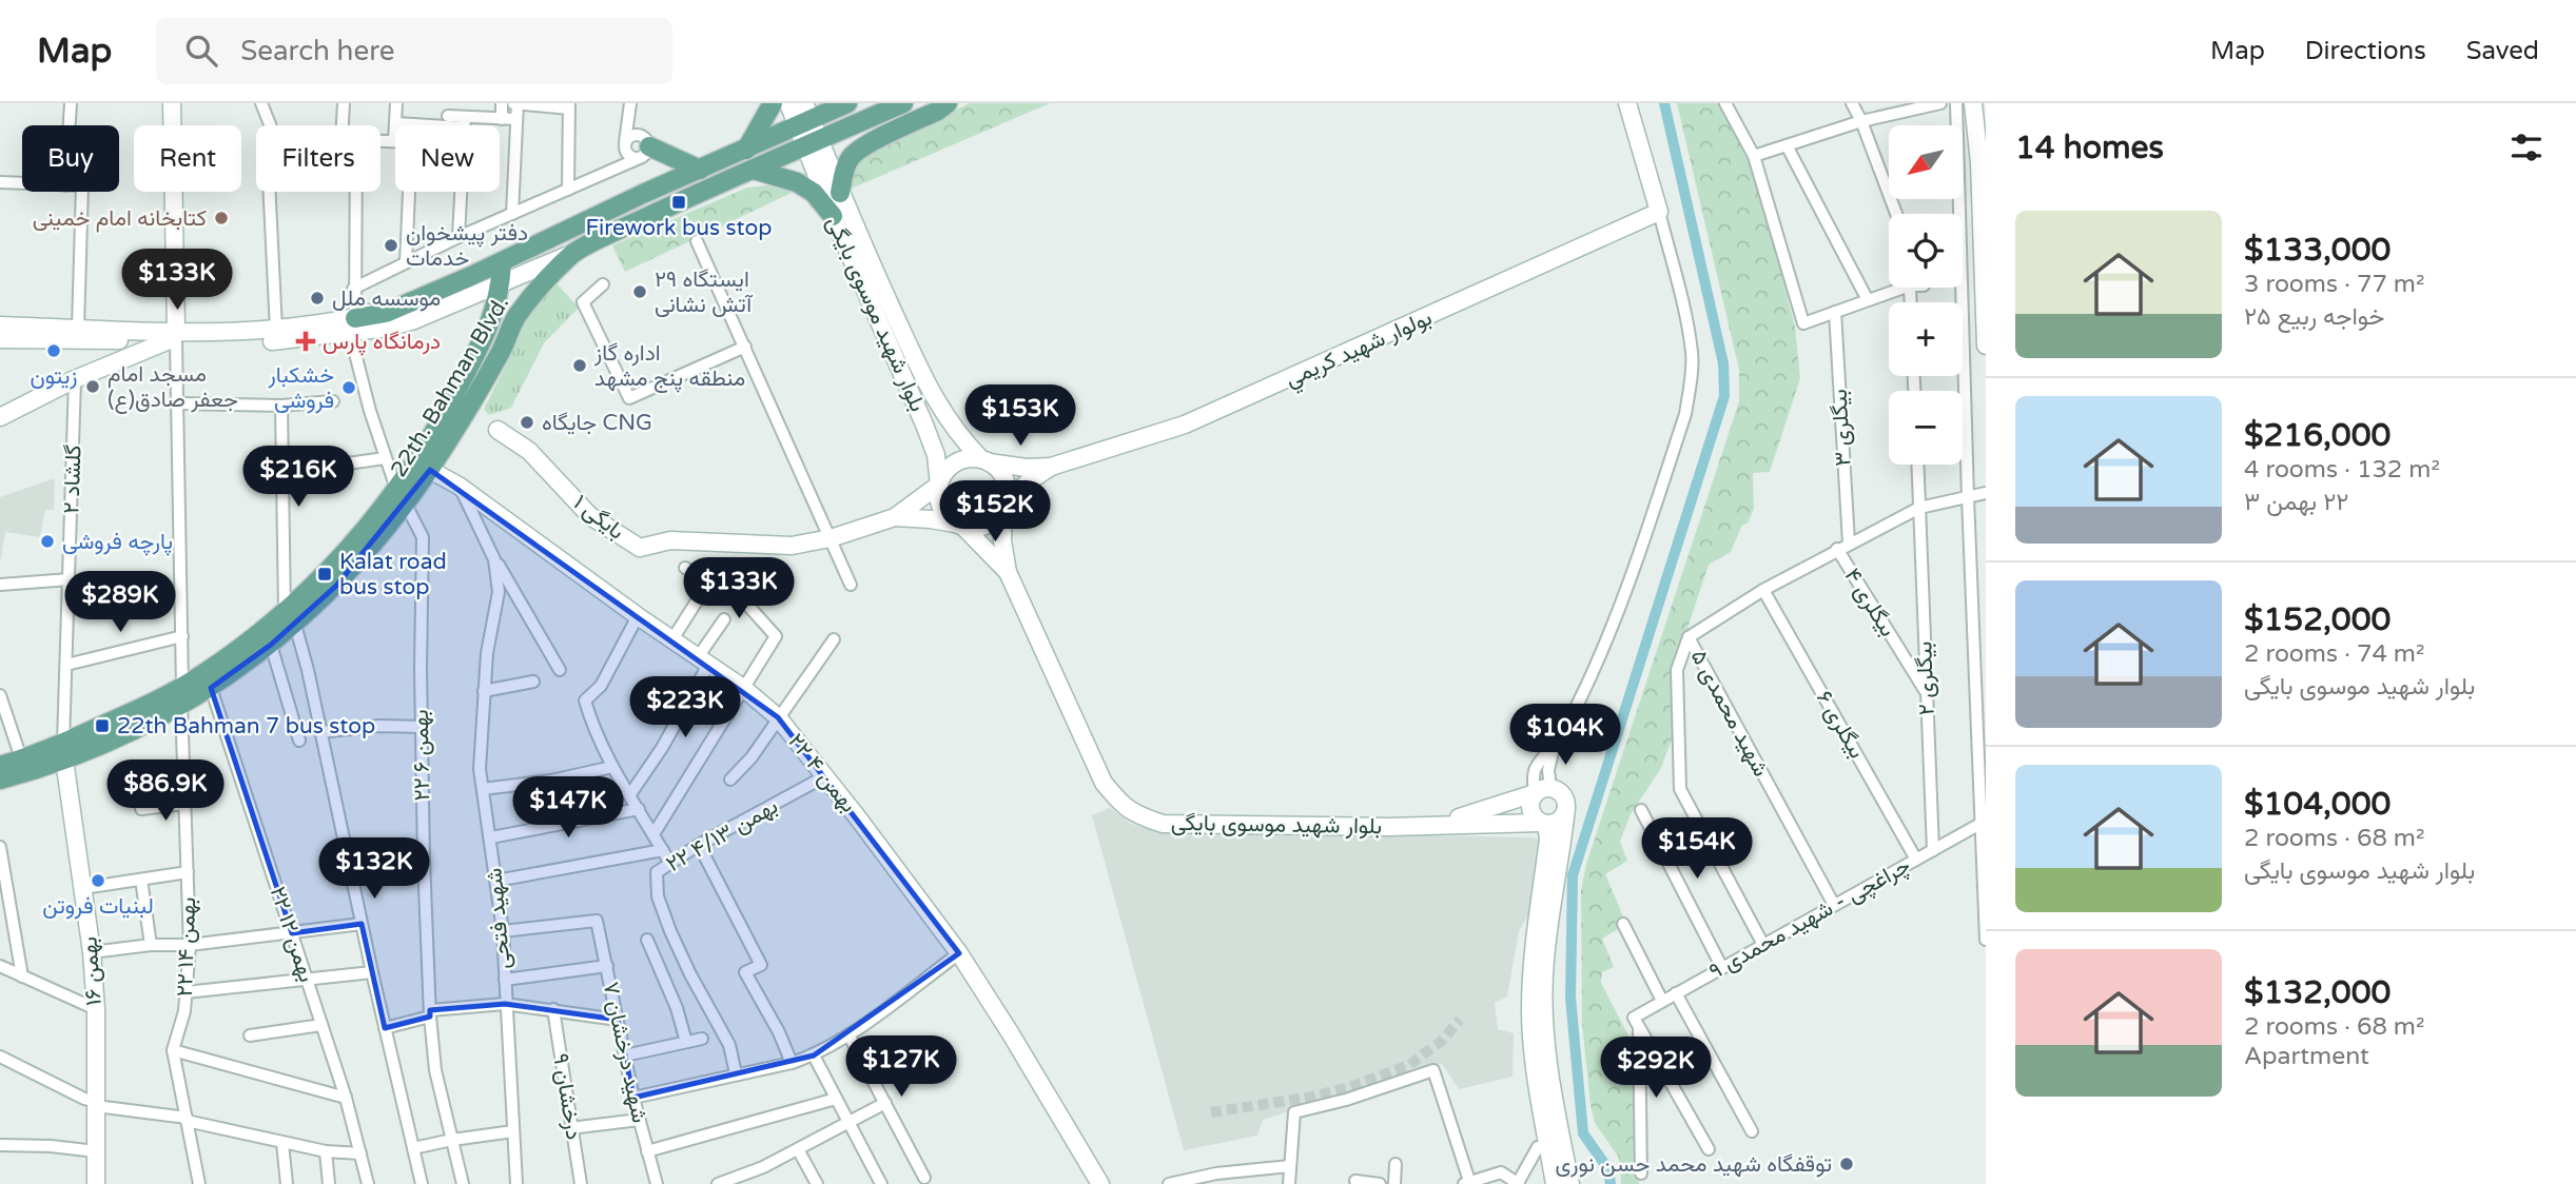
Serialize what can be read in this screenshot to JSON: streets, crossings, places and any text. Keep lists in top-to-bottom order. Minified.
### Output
{"streets":{"main road":["22th. Bahman Blvd."],"street":["بلوار شهید موسوی بایگی","بولوار شهيد كريمي","بیگلری ۳","گلشاد ۲","بایگی ۱","بیگلری ۴","بیگلری ۲","شهید محمدی ۵","بیگلری ۶","۲۲ بهمن ۶","۲۲ بهمن ۴","۲۲ بهمن ۴/۱۳","شهید فتحی","۹ چراغچی - شهید محمدی","۲۲ بهمن ۱۲","۲۲ بهمن ۱۴","بهمن ۱۶","شهید درخشان ۷","درخشان ۹"]},"crossings":[["بلوار شهید موسوی بایگی","بولوار شهيد كريمي"],["بلوار شهید موسوی بایگی","22th. Bahman Blvd."],["22th. Bahman Blvd.","گلشاد ۲"],["22th. Bahman Blvd.","۲۲ بهمن ۶"],["22th. Bahman Blvd.","۲۲ بهمن ۴"],["22th. Bahman Blvd.","۲۲ بهمن ۱۲"],["22th. Bahman Blvd.","۲۲ بهمن ۱۴"],["22th. Bahman Blvd.","بهمن ۱۶"],["گلشاد ۲","بهمن ۱۶"],["بیگلری ۴","بیگلری ۲"],["بیگلری ۲","۹ چراغچی - شهید محمدی"],["شهید محمدی ۵","۹ چراغچی - شهید محمدی"],["بیگلری ۶","۹ چراغچی - شهید محمدی"],["۲۲ بهمن ۴","۲۲ بهمن ۴/۱۳"],["۲۲ بهمن ۴","شهید فتحی"],["شهید فتحی","شهید درخشان ۷"]],"places":{"transit":["Firework bus stop","Kalat road bus stop","22th Bahman 7 bus stop"],"other":["کتابخانه امام خمینی","دفتر پیشخوان خدمات","ایستگاه ۲۹ آتش نشانی","موسسه ملل","زیتون","اداره گاز منطقه پنج مشهد","مسجد امام جعفر صادق(ع)","خشکبار فروشی","جایگاه CNG","پارچه فروشی","لبنیات فروتن","توقفگاه شهید محمد حسن نوری"],"health":["درمانگاه پارس"]},"north":"bottom left","page":{"header":"Map","search":"Search here","nav":["Map","Directions","Saved"],"heading":"14 homes","map_buttons":["+","−"],"chip":["Buy","Rent","Filters","New"],"list":[{"name":"$133,000","note":"3 rooms · 77 m² · خواجه ربیع ۲۵"},{"name":"$216,000","note":"4 rooms · 132 m² · ٢٢ بهمن ۳"},{"name":"$152,000","note":"2 rooms · 74 m² · بلوار شهید موسوی بایگی"},{"name":"$104,000","note":"2 rooms · 68 m² · بلوار شهید موسوی بایگی"},{"name":"$132,000","note":"2 rooms · 68 m² · Apartment"}],"price":["$133K","$153K","$216K","$152K","$133K","$289K","$223K","$104K","$86.9K","$147K","$154K","$132K","$127K","$292K"]}}
